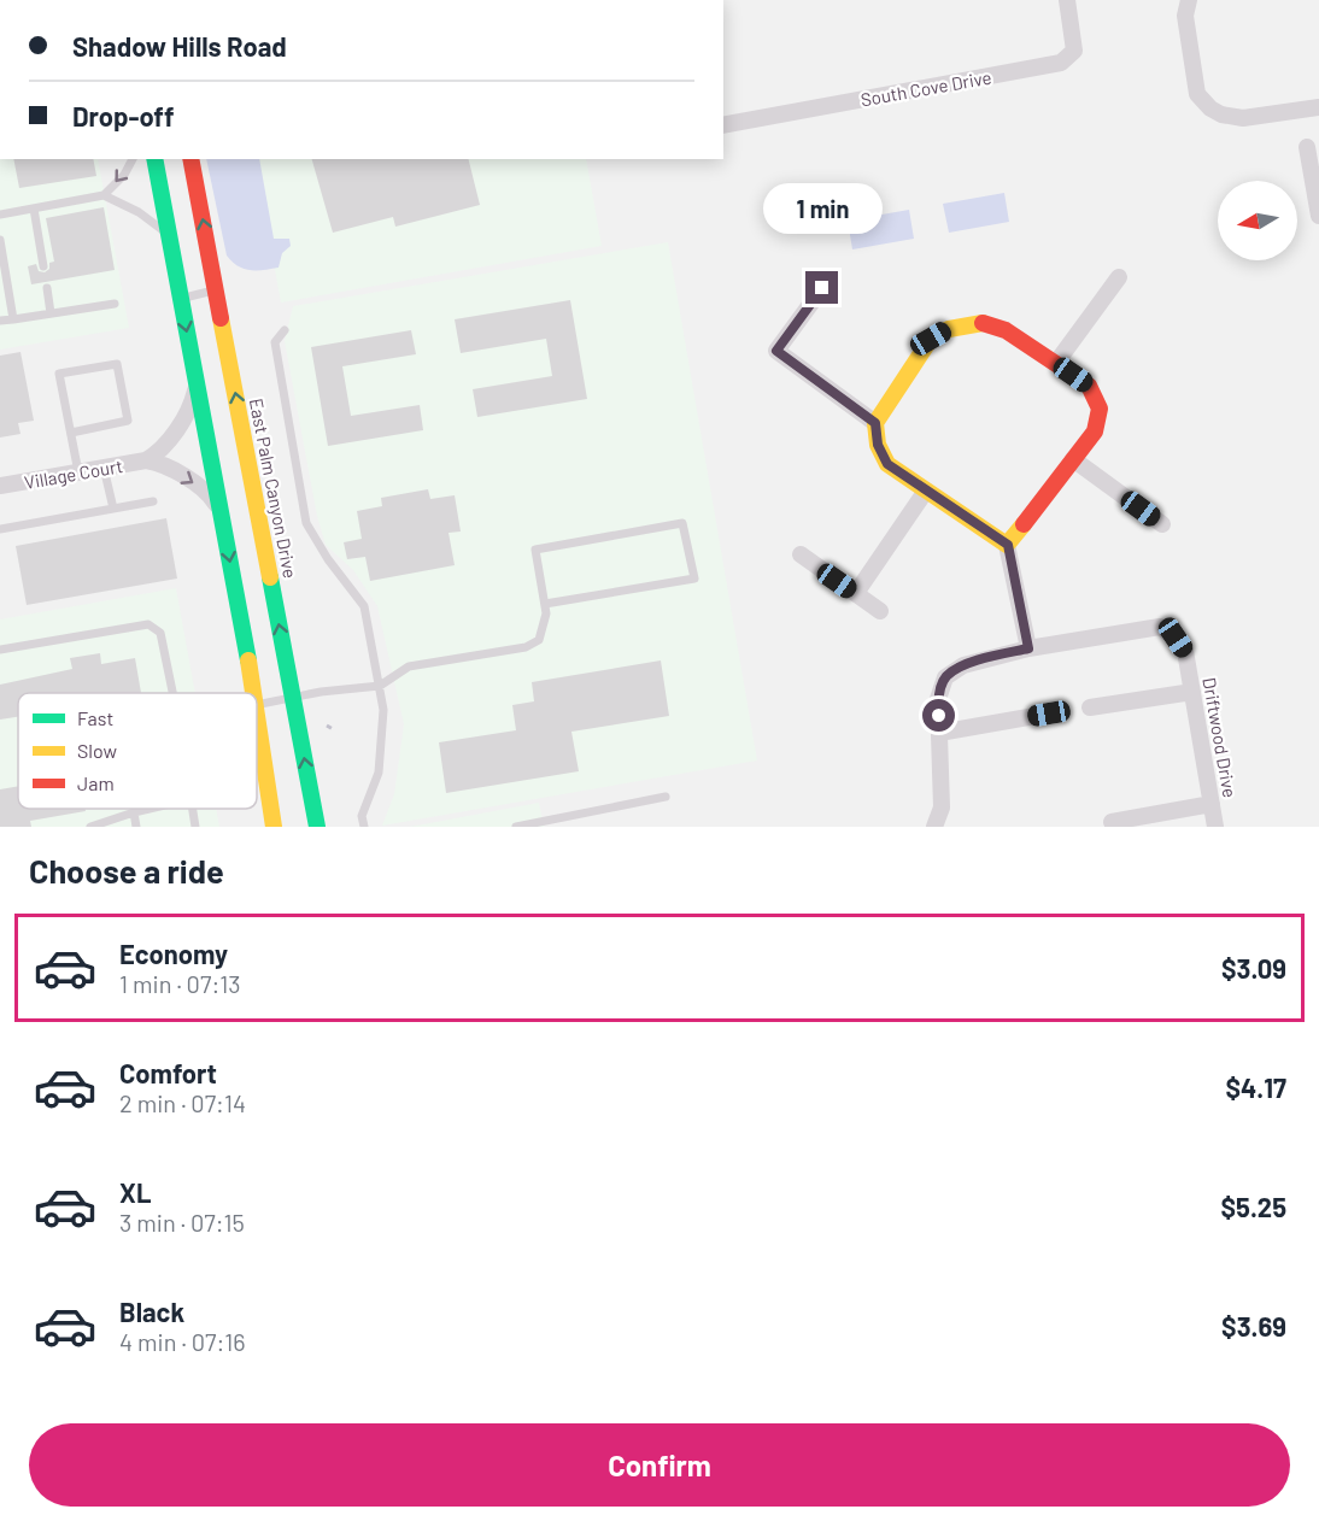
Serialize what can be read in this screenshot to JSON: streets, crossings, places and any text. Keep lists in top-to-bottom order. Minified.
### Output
{"streets":{"main road":["East Palm Canyon Drive"],"street":["South Cove Drive","Village Court","Driftwood Drive"]},"legend":["Fast","Slow","Jam"],"north":"left","page":{"banner":["Shadow Hills Road","Drop-off"],"bubble":"1 min","heading":"Choose a ride","list":[{"name":"Economy","note":"1 min · 07:13","value":"$3.09"},{"name":"Comfort","note":"2 min · 07:14","value":"$4.17"},{"name":"XL","note":"3 min · 07:15","value":"$5.25"},{"name":"Black","note":"4 min · 07:16","value":"$3.69"}],"buttons":"Confirm"}}
